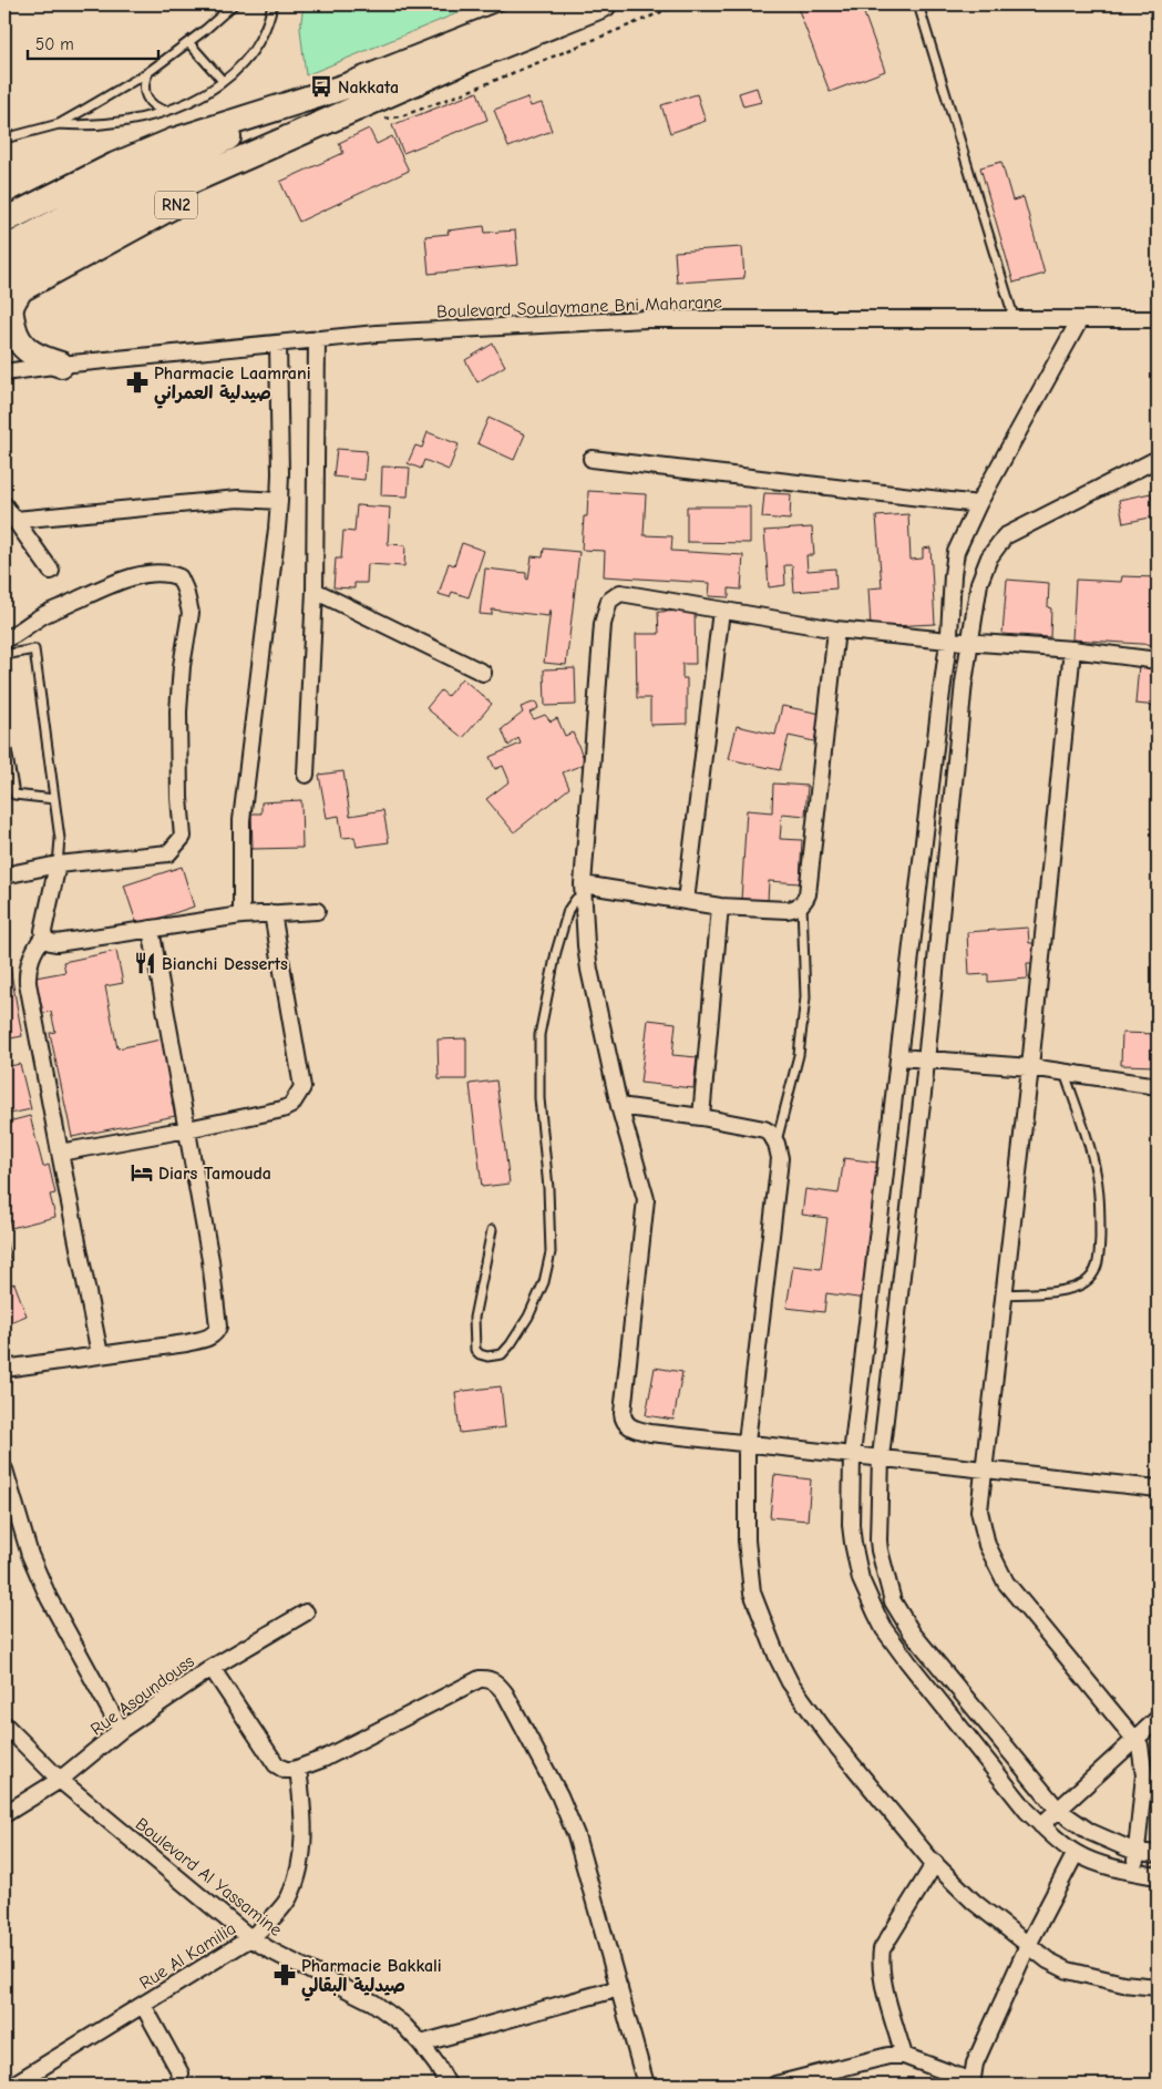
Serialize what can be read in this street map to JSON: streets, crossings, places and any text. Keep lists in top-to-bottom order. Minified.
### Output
{"streets":{"highway":["RN2"],"street":["Boulevard Soulaymane Bni Maharane","Rue Asoundouss","Boulevard Al Yassamine","Rue Al Kamilia"]},"crossings":[["Rue Asoundouss","Boulevard Al Yassamine"],["Boulevard Al Yassamine","Rue Al Kamilia"]],"places":{"bus stop":["Nakkata"],"pharmacy":["Pharmacie Laamrani صيدلية العمراني","Pharmacie Bakkali صيدلية البقالي"],"restaurant":["Bianchi Desserts"],"hotel":["Diars Tamouda"]},"scale_bar":"50 m"}
